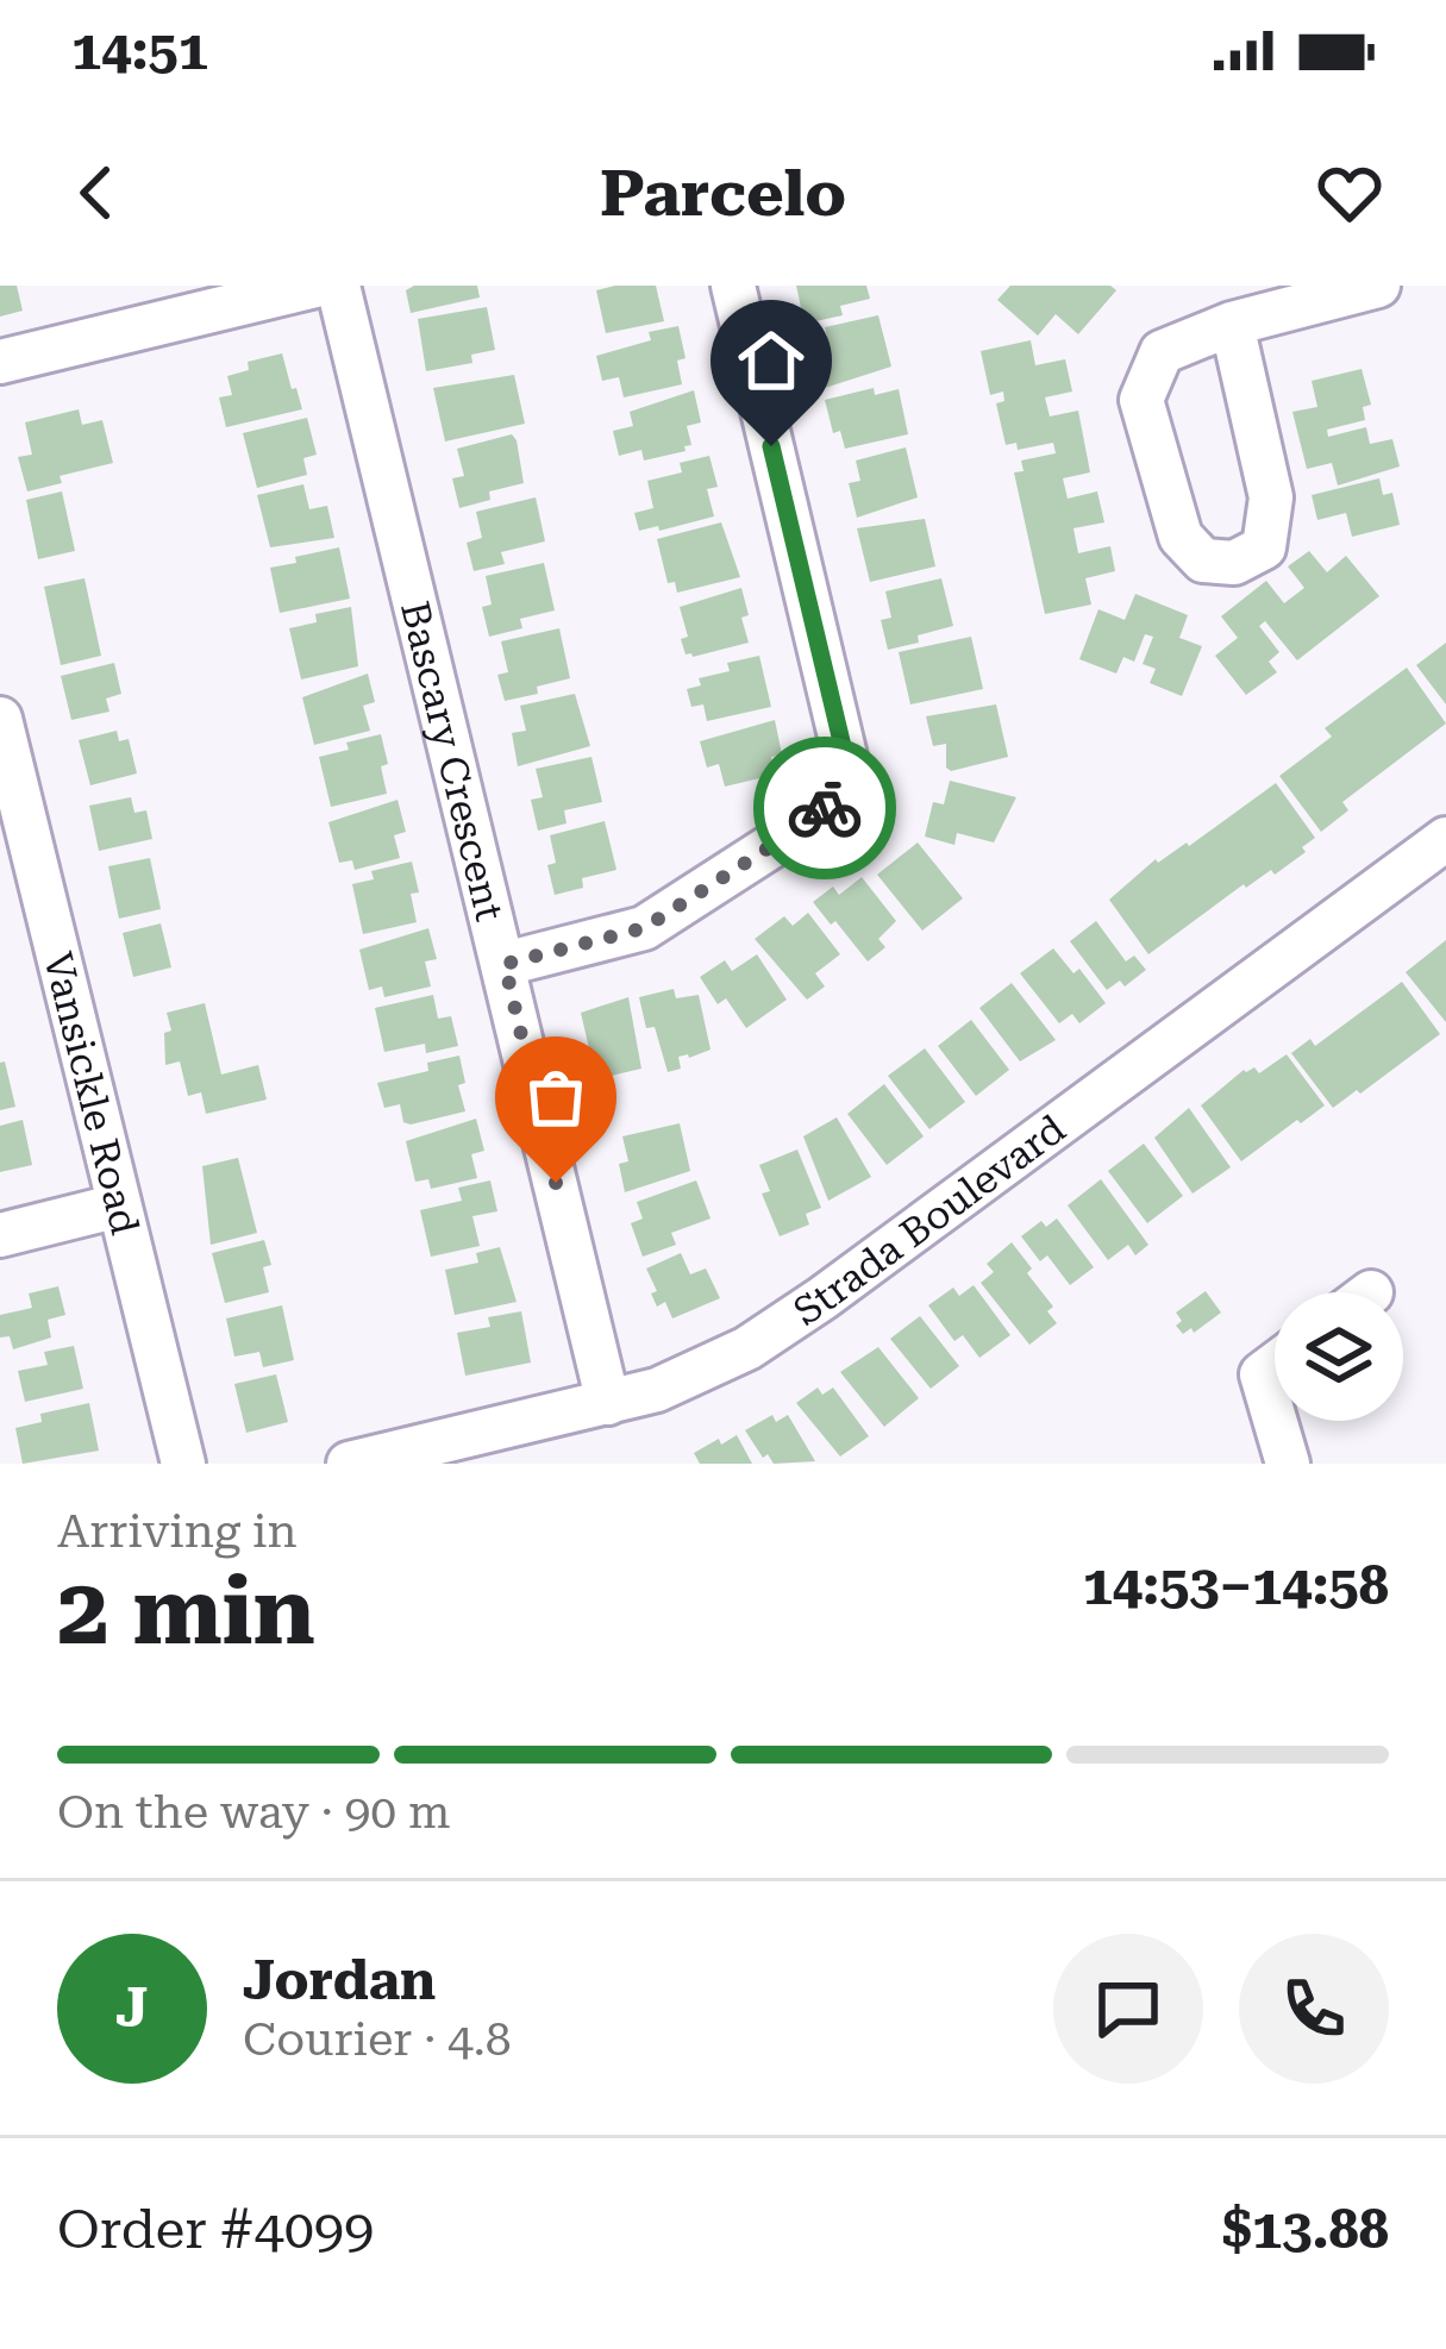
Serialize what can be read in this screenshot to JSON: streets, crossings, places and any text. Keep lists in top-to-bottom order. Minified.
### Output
{"streets":{"street":["Bascary Crescent","Vansickle Road","Strada Boulevard"]},"crossings":[["Bascary Crescent","Strada Boulevard"]],"page":{"status":"14:51","header":"Parcelo","heading":["2 min","Arriving in","14:53–14:58"],"panel":["Jordan","Courier · 4.8","Order #4099","$13.88"],"bar":"On the way · 90 m","round":"J"}}
